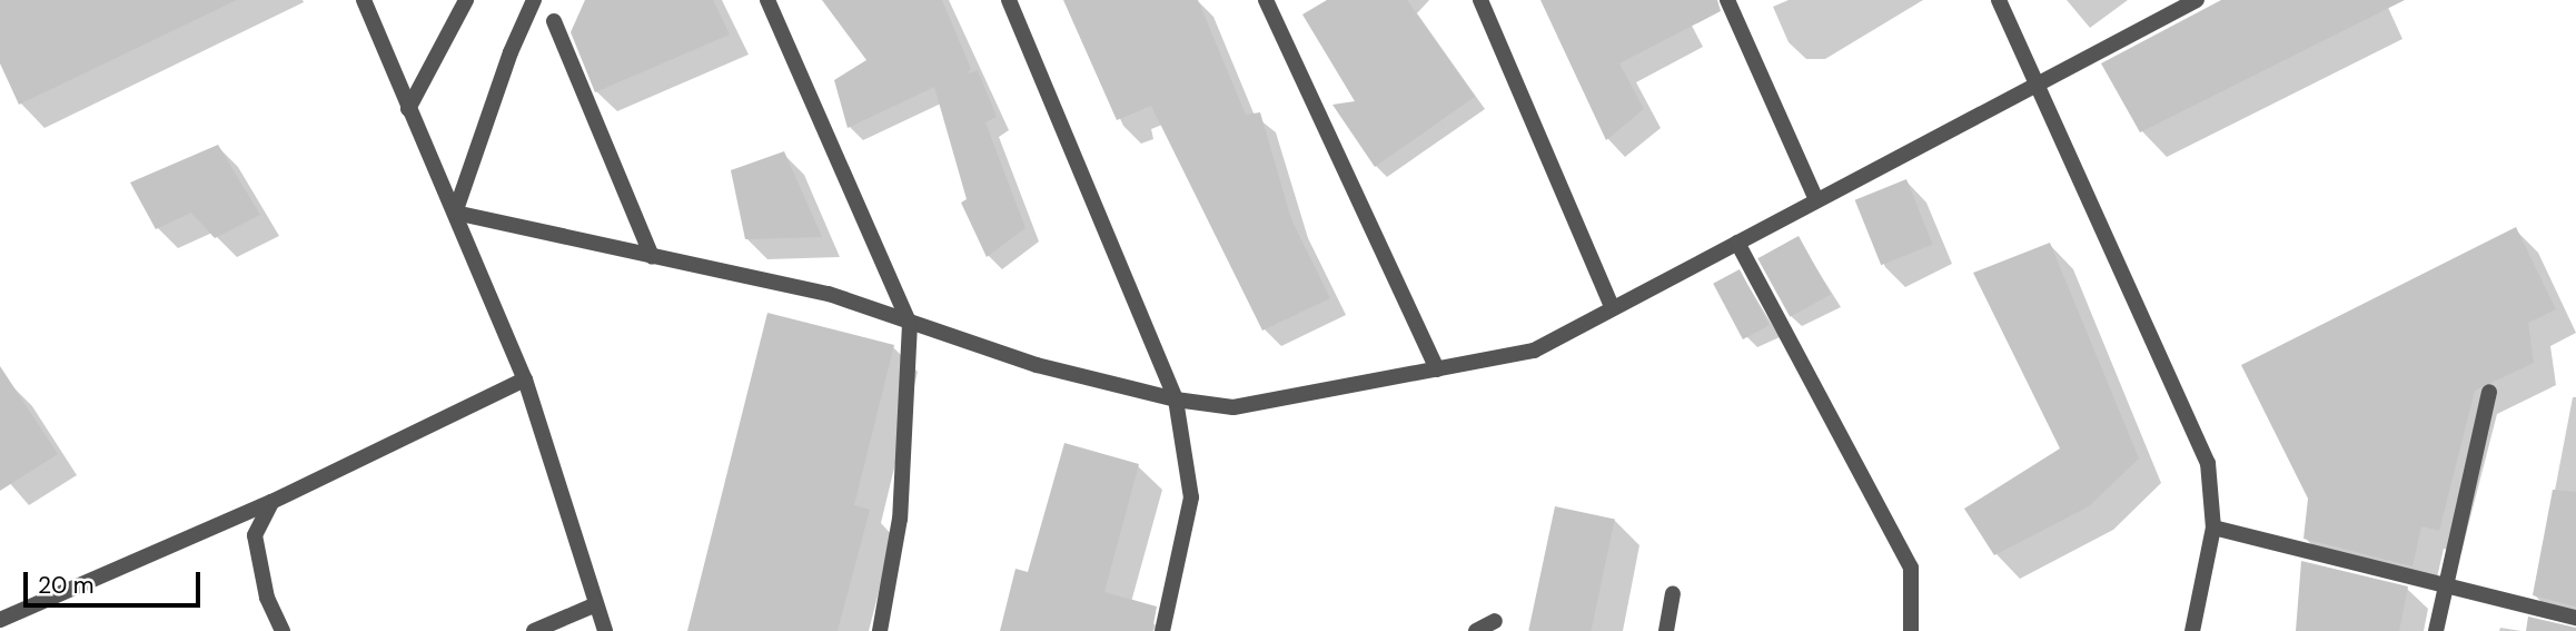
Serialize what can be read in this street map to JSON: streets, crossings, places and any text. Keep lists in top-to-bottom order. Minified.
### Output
{"scale_bar":"20 m"}
